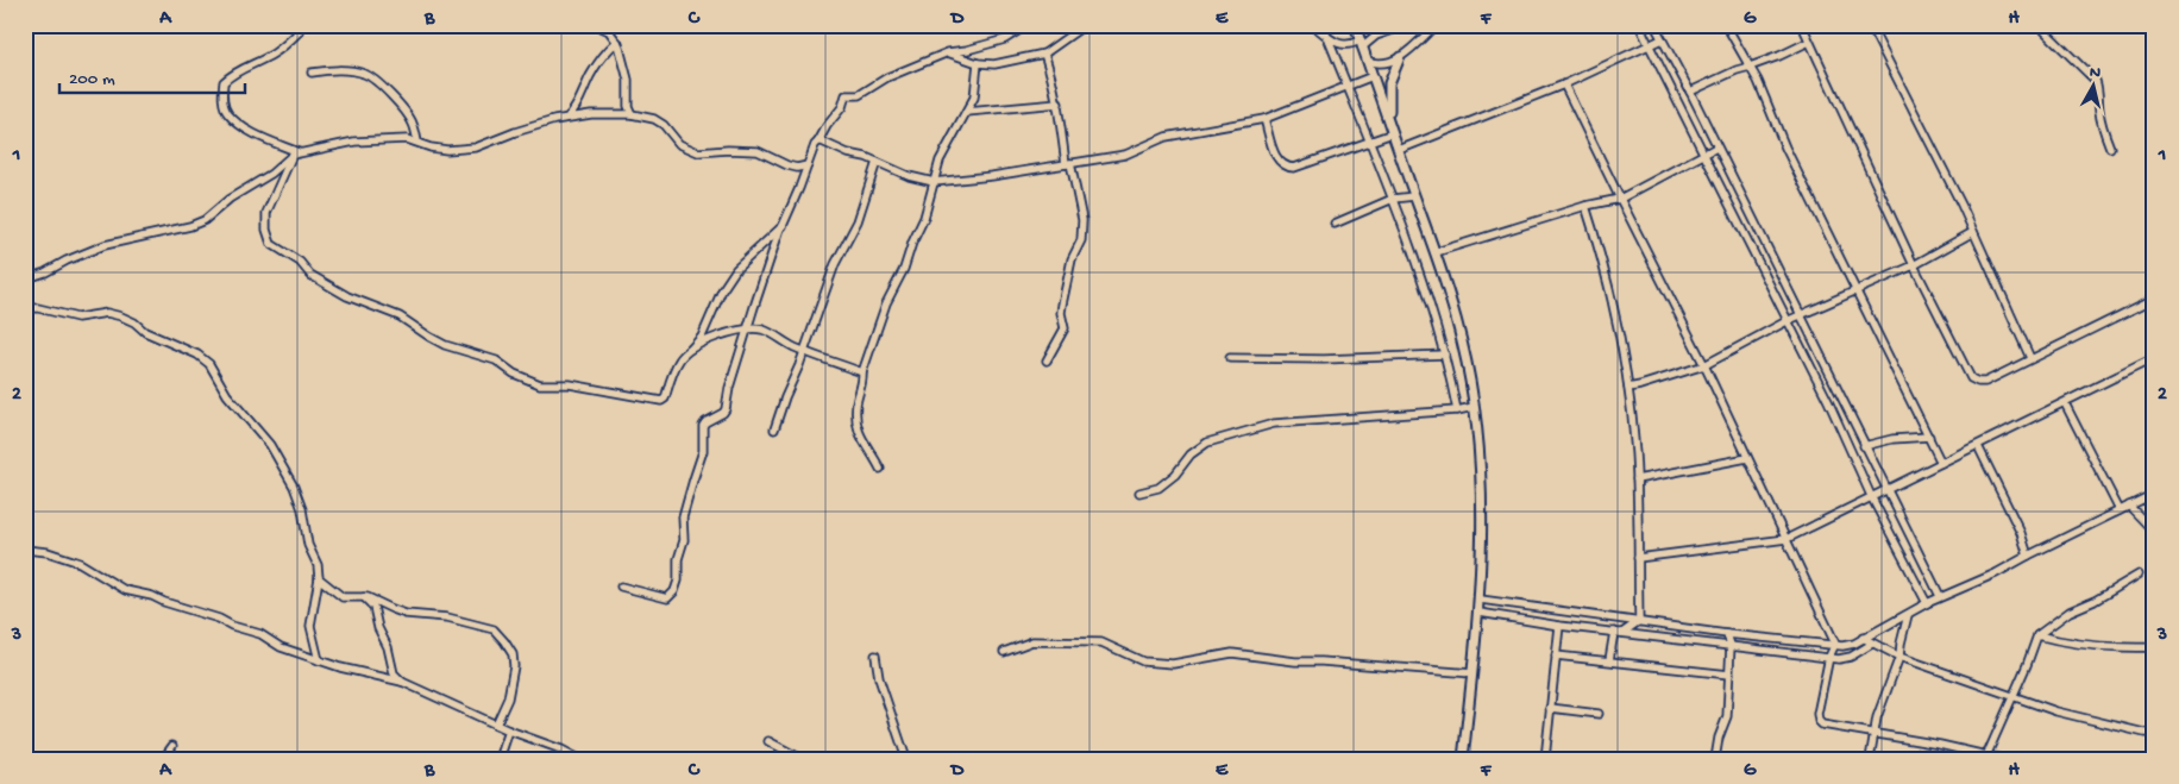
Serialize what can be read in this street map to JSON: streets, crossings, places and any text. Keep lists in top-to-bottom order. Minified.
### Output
{"scale_bar":"200 m","north":"top","grid":{"columns":["A","B","C","D","E","F","G","H"],"rows":["1","2","3"]}}
